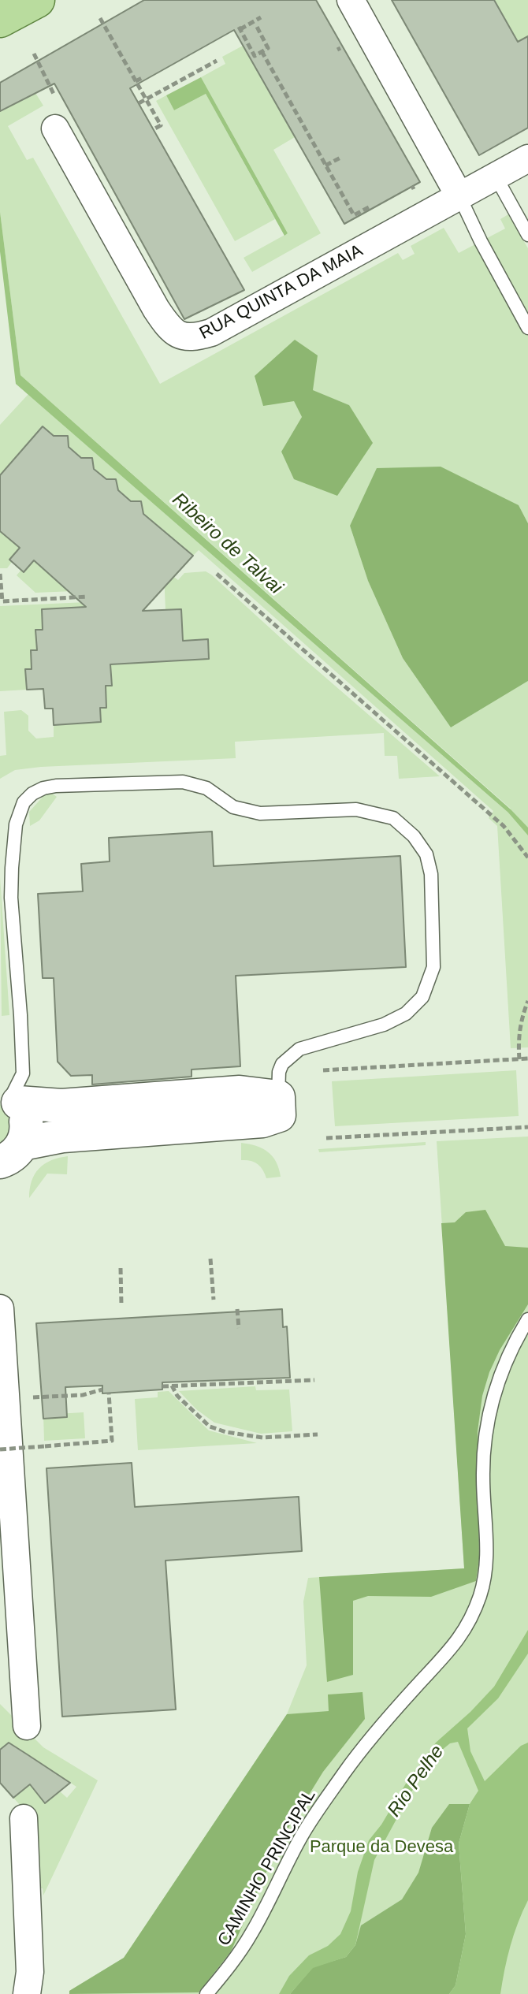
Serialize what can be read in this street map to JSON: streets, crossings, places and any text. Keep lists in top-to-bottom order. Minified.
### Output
{"streets":{"street":["RUA QUINTA DA MAIA"],"lane":["CAMINHO PRINCIPAL"]},"water":["Ribeiro de Talvai","Rio Pelhe"],"parks":["Parque da Devesa"]}
